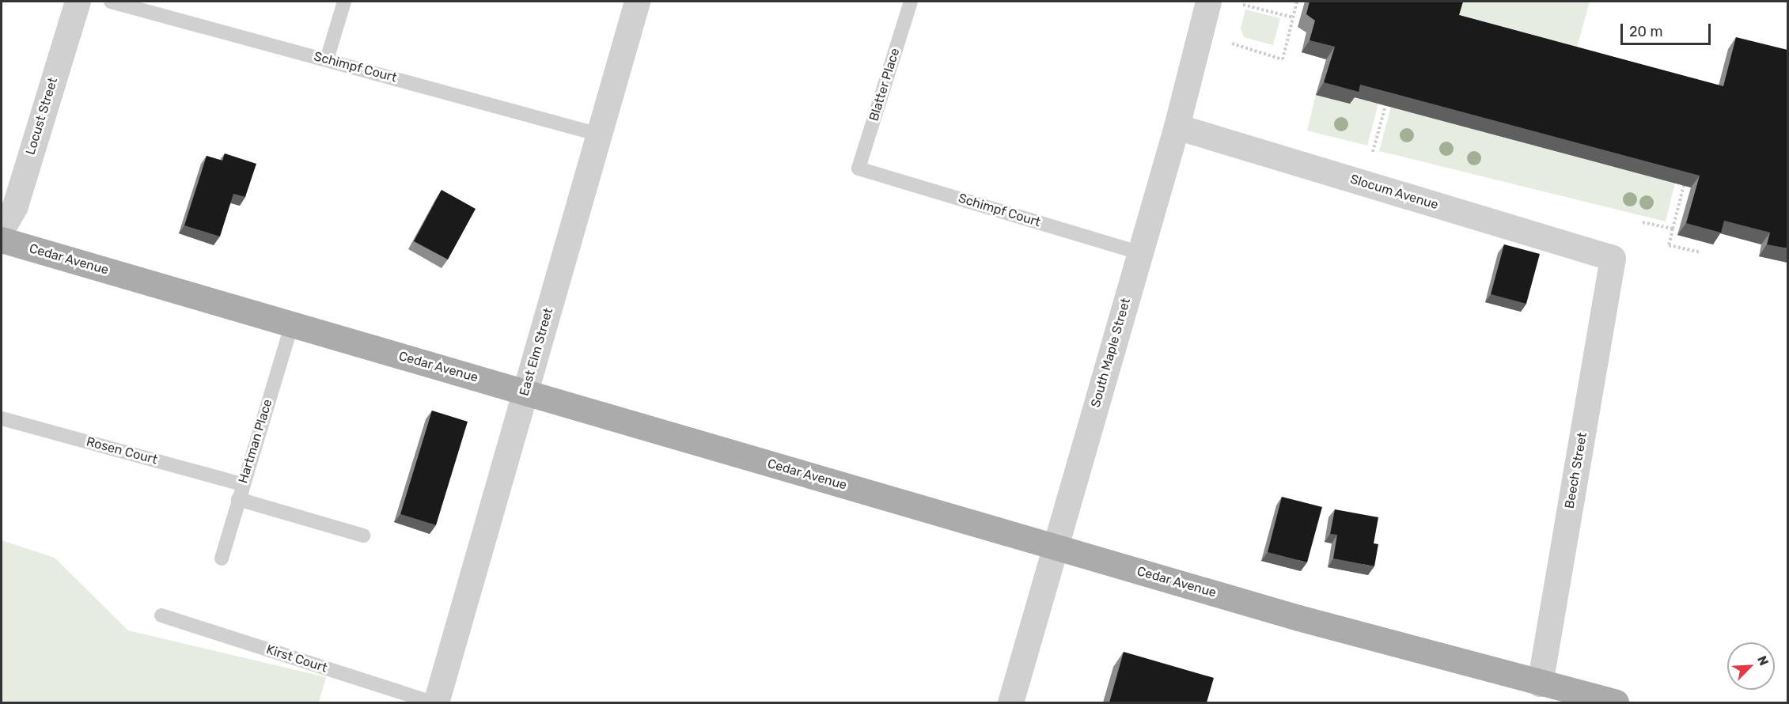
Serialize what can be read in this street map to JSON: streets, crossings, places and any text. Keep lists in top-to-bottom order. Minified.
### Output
{"streets":{"main road":["Cedar Avenue"],"street":["Locust Street","Slocum Avenue","East Elm Street","South Maple Street","Beech Street"],"lane":["Schimpf Court","Blatter Place","Hartman Place","Rosen Court","Kirst Court"]},"crossings":[["Schimpf Court","Blatter Place"],["Schimpf Court","East Elm Street"],["Schimpf Court","South Maple Street"],["Slocum Avenue","South Maple Street"],["Slocum Avenue","Beech Street"],["Cedar Avenue","East Elm Street"],["Cedar Avenue","South Maple Street"],["Cedar Avenue","Hartman Place"],["Cedar Avenue","Beech Street"],["Hartman Place","Rosen Court"]],"scale_bar":"20 m","north":"top right"}
